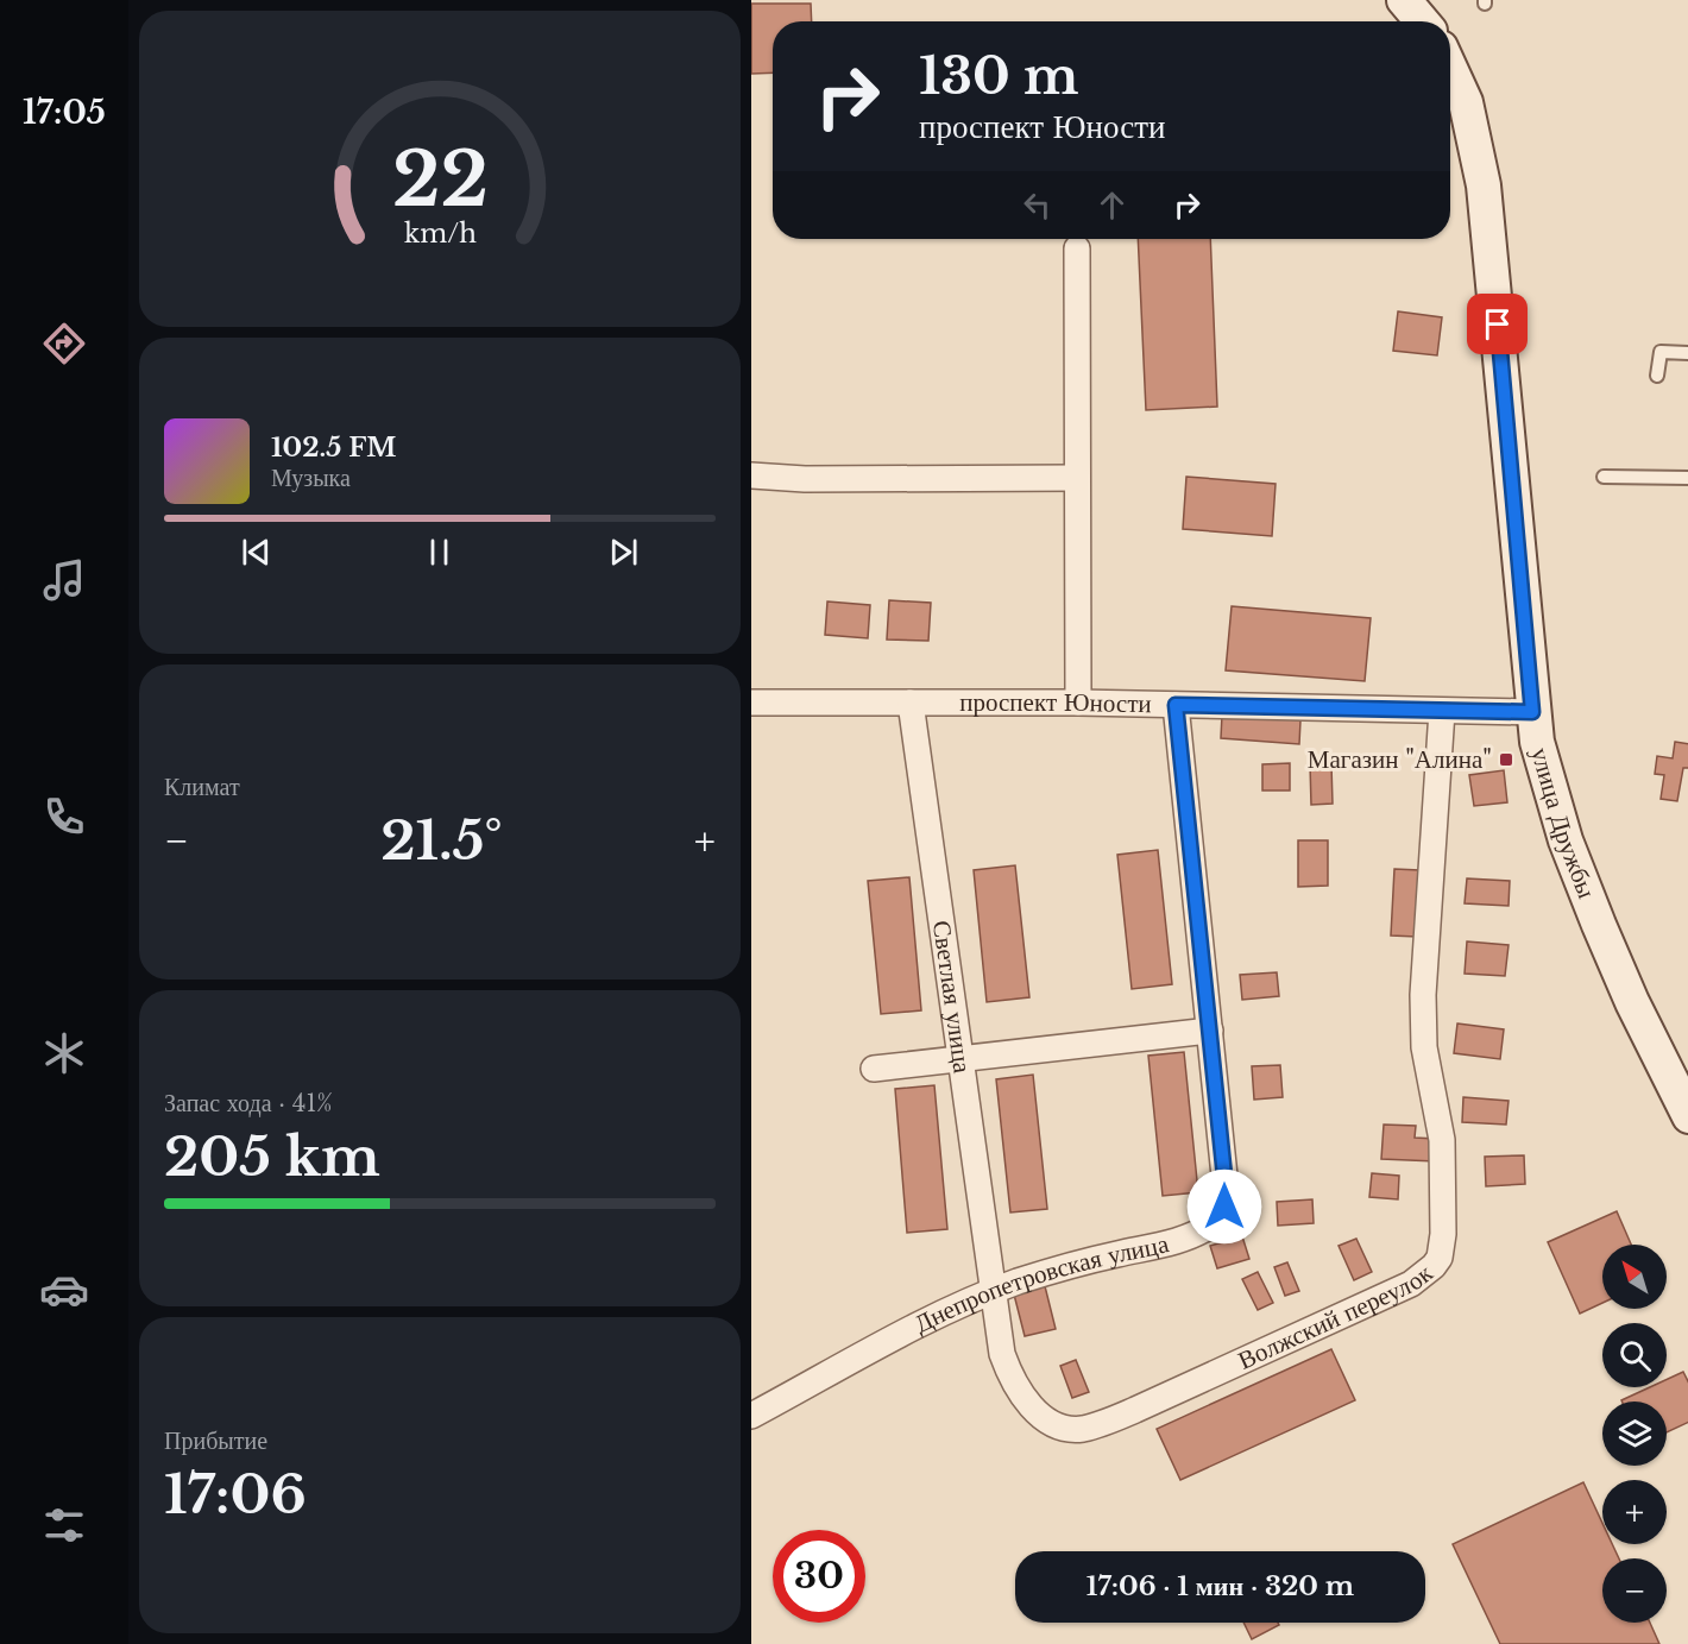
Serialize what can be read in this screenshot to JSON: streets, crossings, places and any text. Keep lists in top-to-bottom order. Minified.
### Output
{"streets":{"street":["проспект Юности","улица Дружбы","Светлая улица","Днепропетровская улица","Волжский переулок"]},"crossings":[["проспект Юности","улица Дружбы"],["проспект Юности","Светлая улица"],["проспект Юности","Днепропетровская улица"],["проспект Юности","Волжский переулок"],["Светлая улица","Днепропетровская улица"],["Светлая улица","Волжский переулок"],["Днепропетровская улица","Волжский переулок"]],"places":{"transit":["Магазин \"Алина\""]},"north":"top left","page":{"tabs":"17:05","turn":["130 m","проспект Юности"],"song":["102.5 FM","Музыка"],"tile":["Климат",["Запас хода · 41%","205 km"],["Прибытие","17:06"]],"heat":["−","21.5°","+"],"map_buttons":["+","−"],"limit":"30","trip":"17:06 · 1 мин · 320 m","gauge":["22","km/h"]}}
